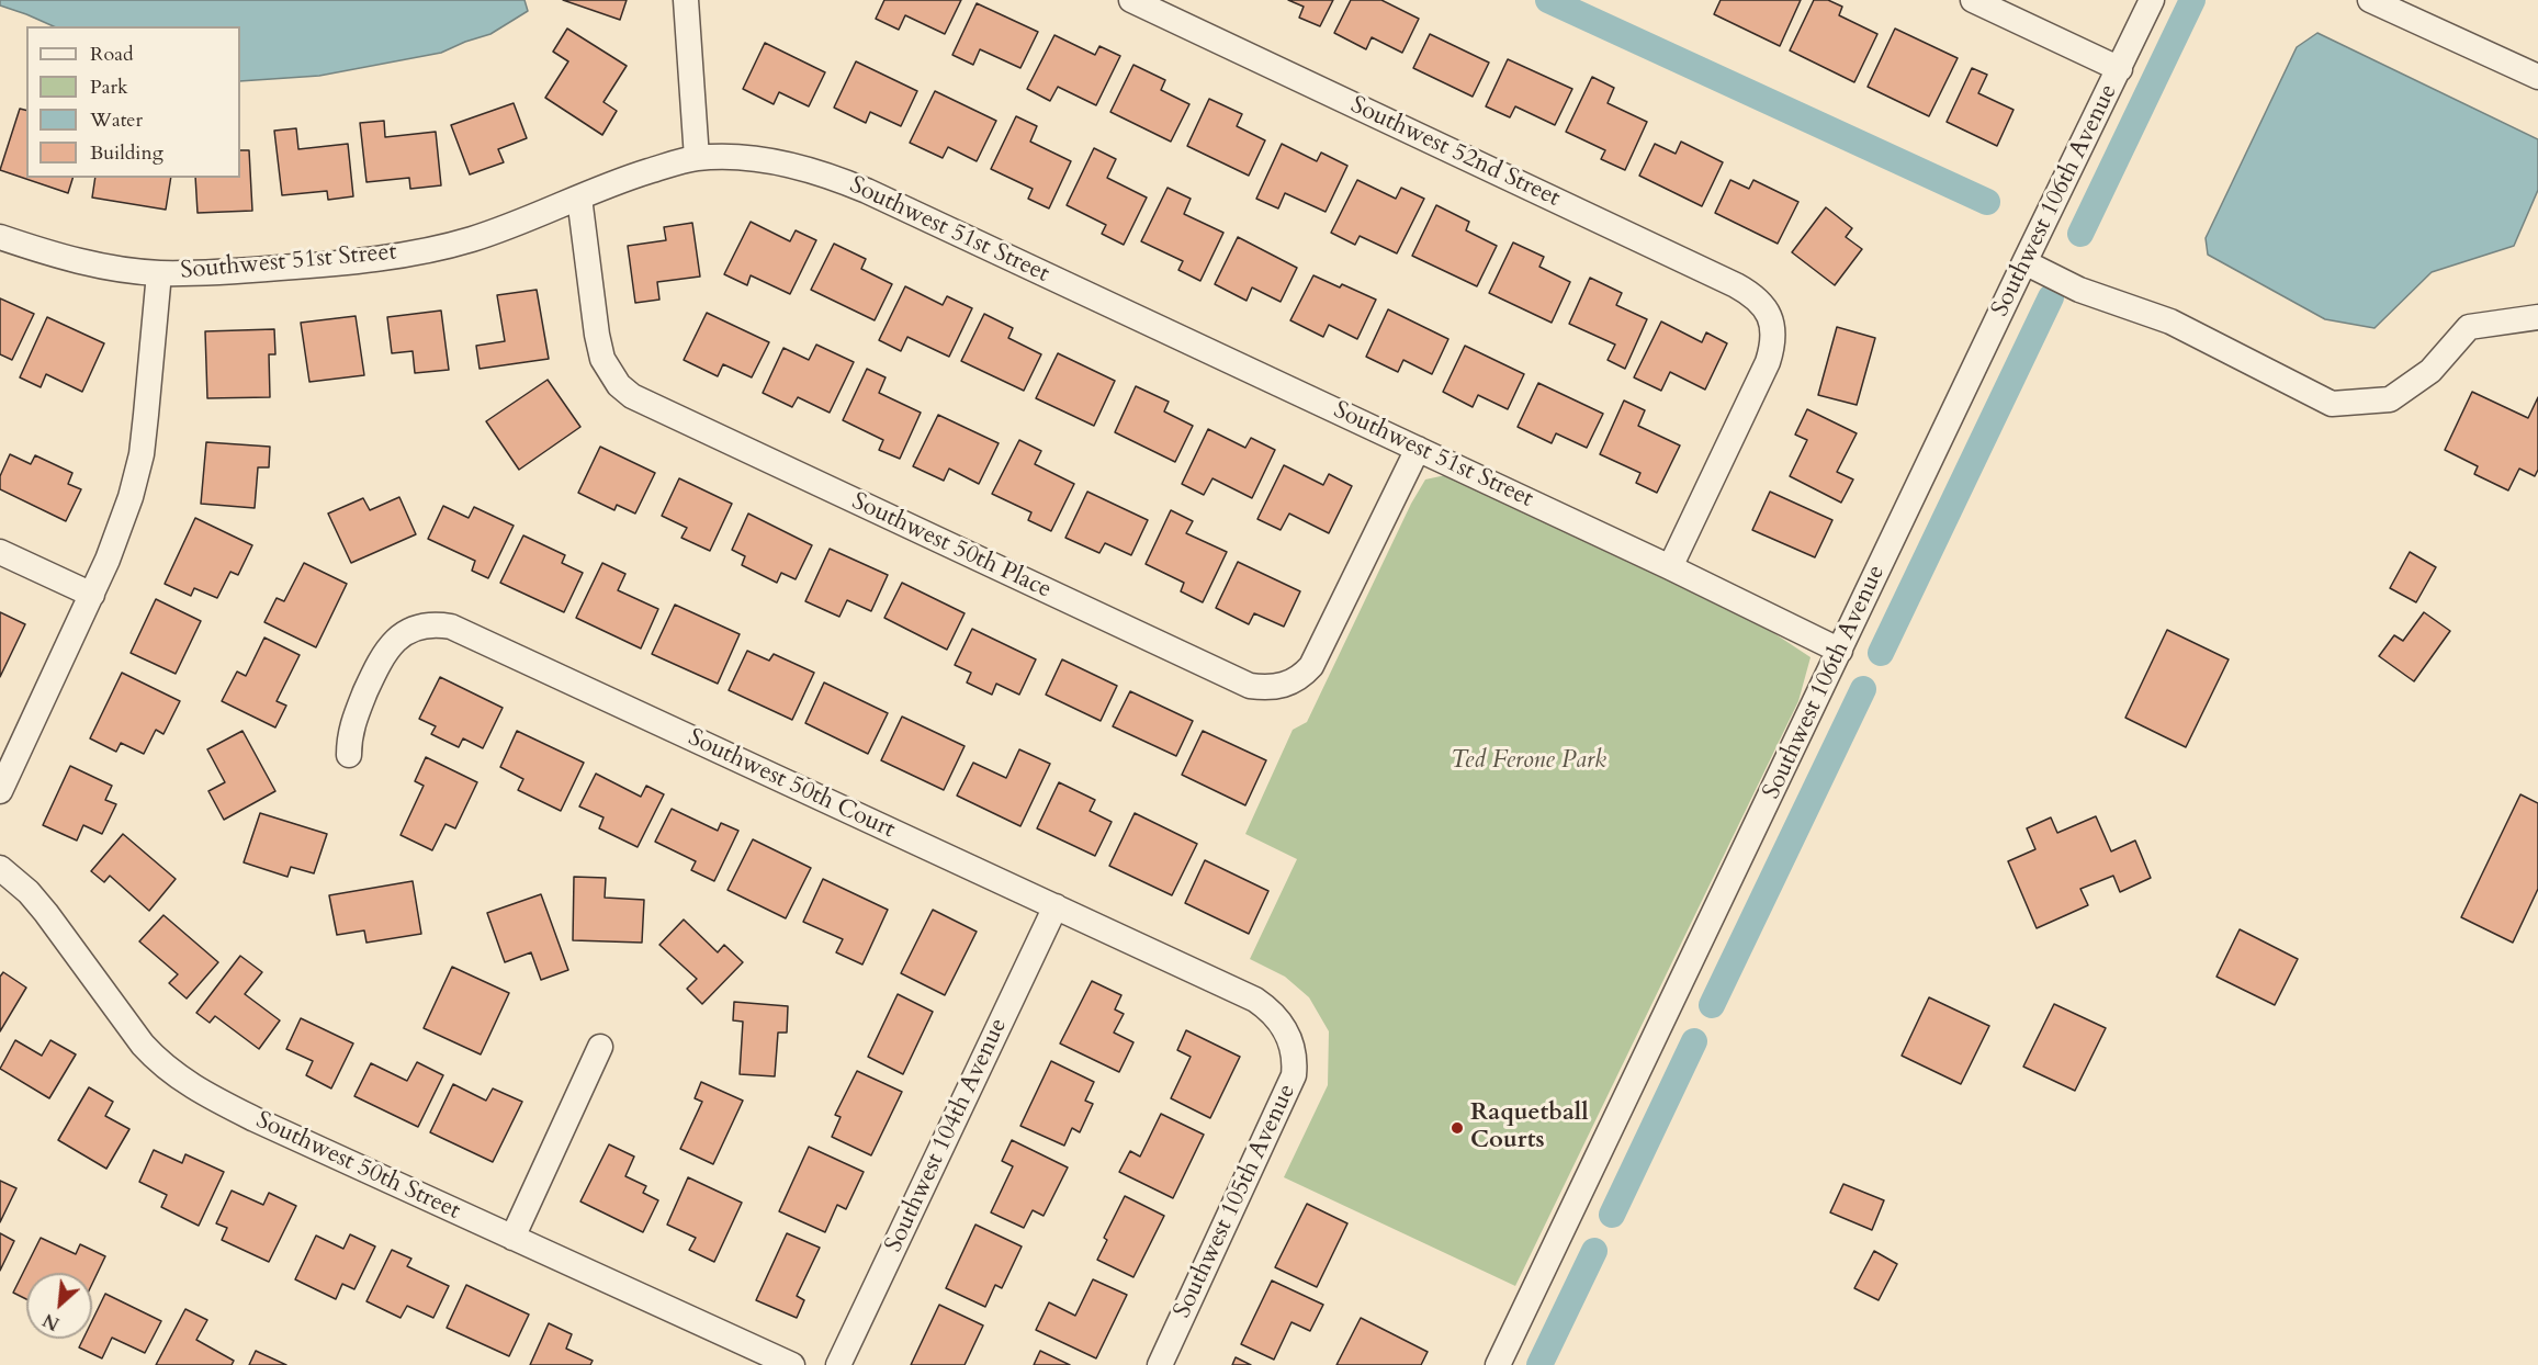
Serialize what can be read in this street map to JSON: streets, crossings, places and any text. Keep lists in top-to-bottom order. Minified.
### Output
{"streets":{"street":["Southwest 52nd Street","Southwest 106th Avenue","Southwest 51st Street","Southwest 50th Place","Southwest 50th Court","Southwest 104th Avenue","Southwest 50th Street","Southwest 105th Avenue"]},"crossings":[["Southwest 52nd Street","Southwest 51st Street"],["Southwest 106th Avenue","Southwest 51st Street"],["Southwest 51st Street","Southwest 50th Place"],["Southwest 50th Court","Southwest 104th Avenue"],["Southwest 50th Court","Southwest 105th Avenue"]],"parks":["Ted Ferone Park"],"places":["Raquetball Courts"],"legend":["Road","Park","Water","Building"],"north":"bottom left"}
